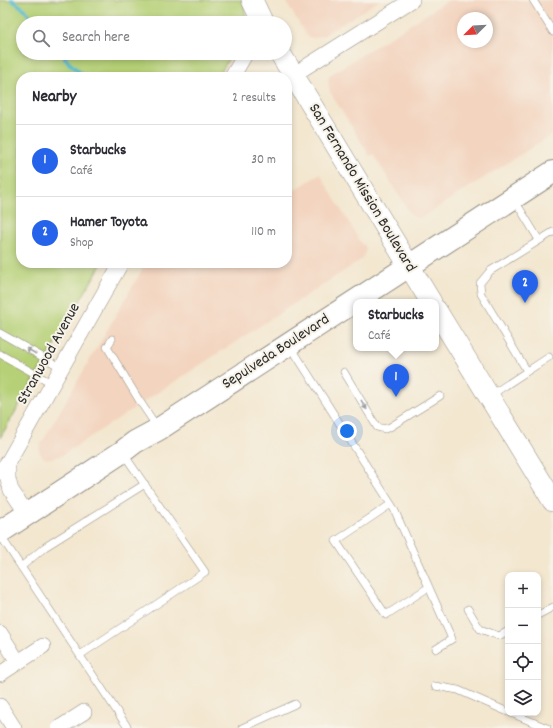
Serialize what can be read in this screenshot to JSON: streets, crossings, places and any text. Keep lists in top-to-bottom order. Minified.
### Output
{"streets":{"main road":["San Fernando Mission Boulevard","Sepulveda Boulevard"],"street":["Stranwood Avenue"]},"crossings":[["San Fernando Mission Boulevard","Sepulveda Boulevard"],["Sepulveda Boulevard","Stranwood Avenue"]],"north":"bottom left","page":{"search":"Search here","heading":["Nearby","2 results"],"list":[{"mark":"1","name":"Starbucks","note":"Café","value":"30 m"},{"mark":"2","name":"Hamer Toyota","note":"Shop","value":"110 m"}],"pins":["2","1"],"popup":["Starbucks","Café"],"map_buttons":["+","−"]}}
